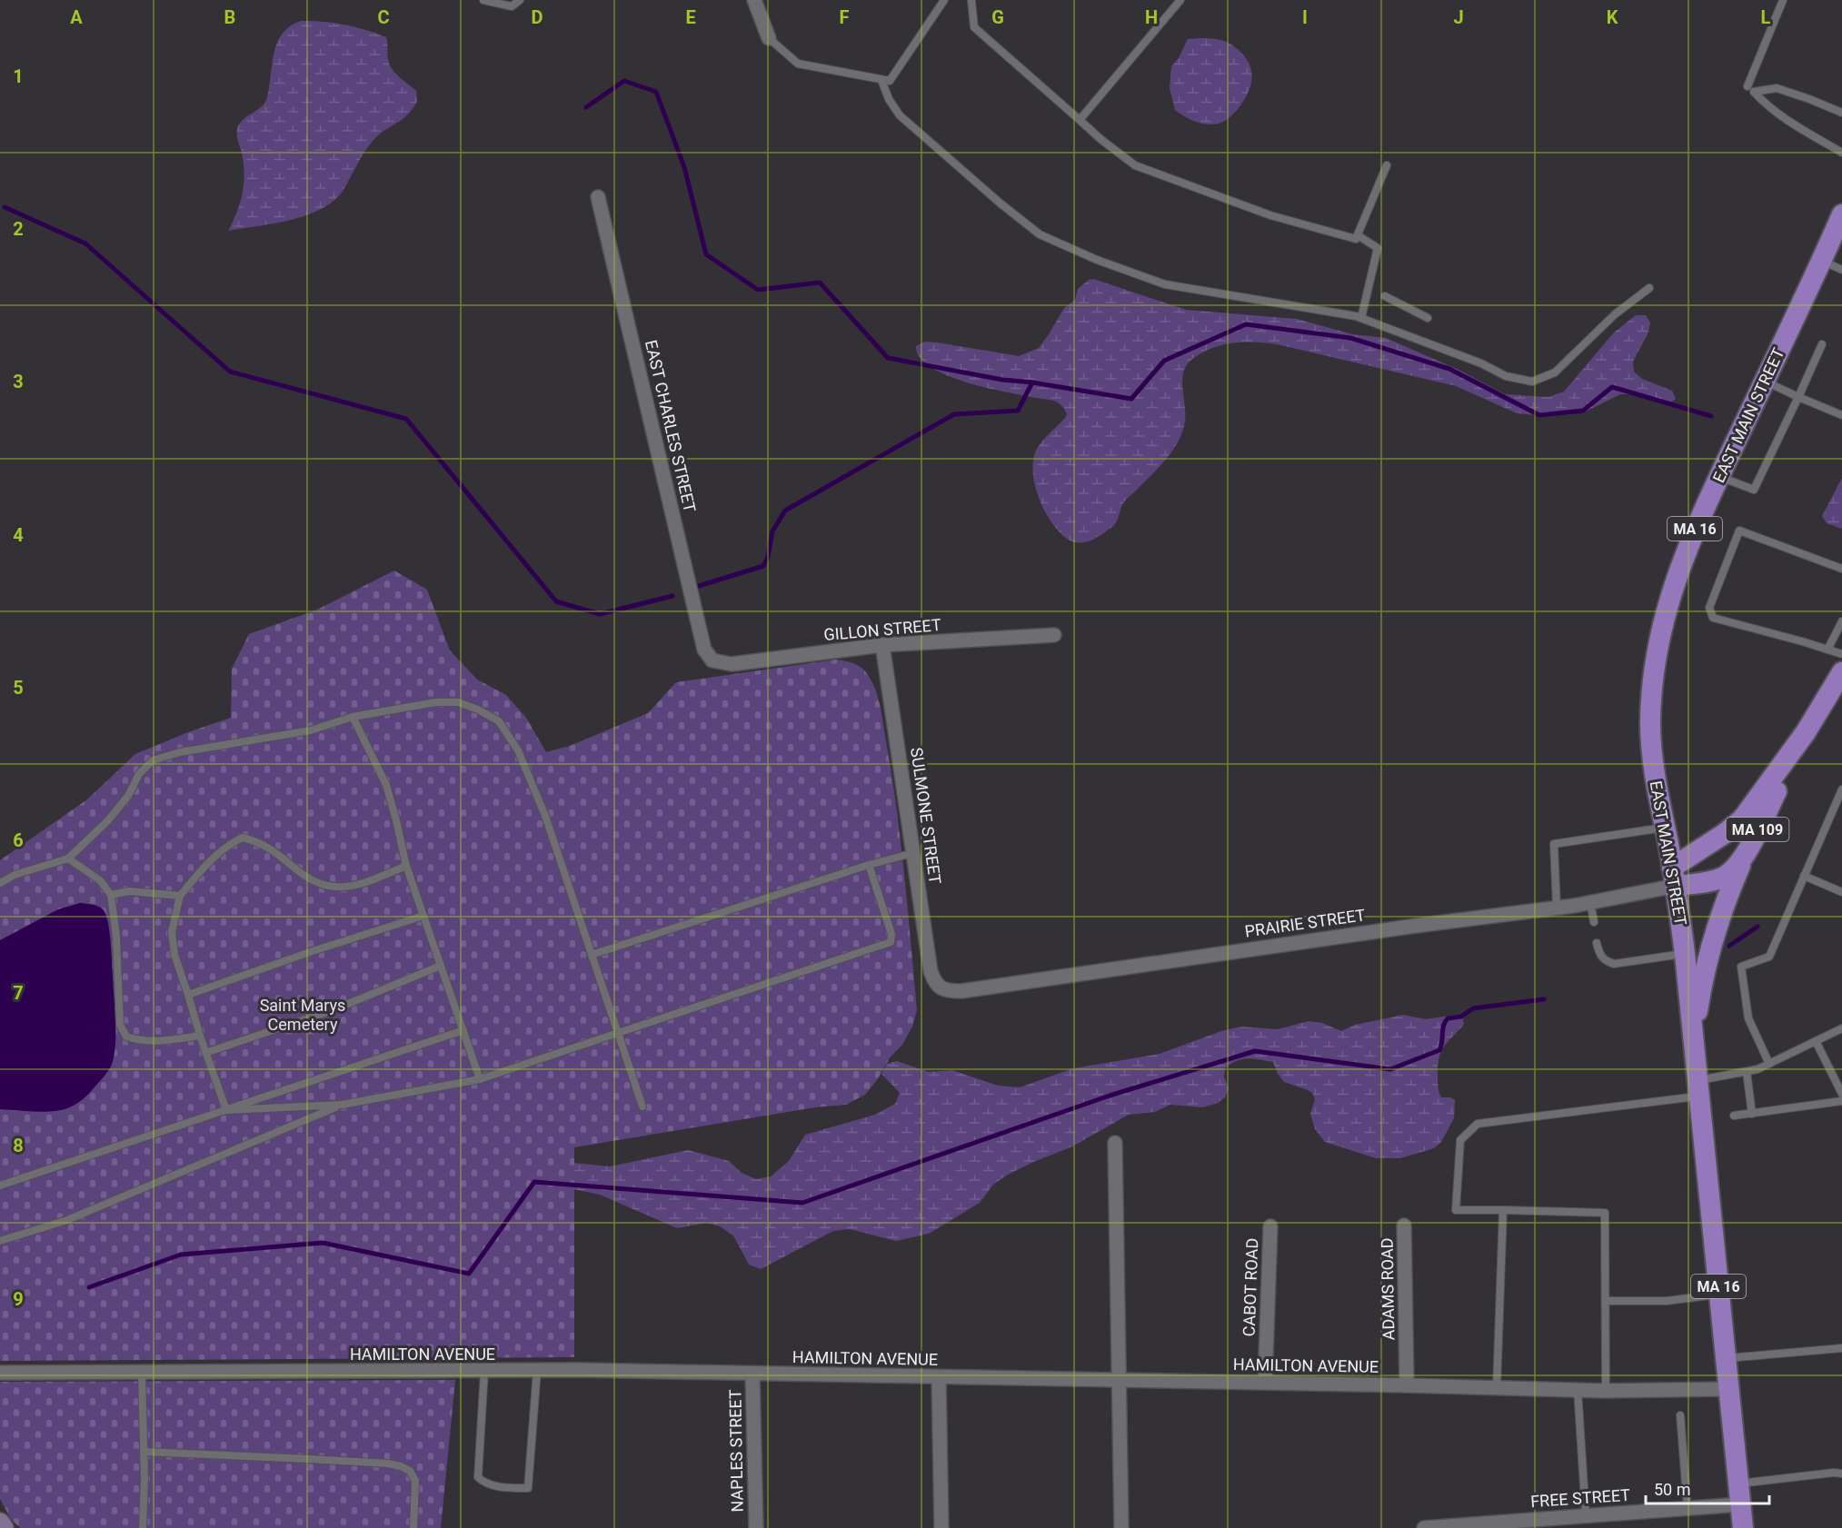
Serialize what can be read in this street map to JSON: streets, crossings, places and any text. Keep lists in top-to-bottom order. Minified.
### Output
{"streets":{"main road":["EAST MAIN STREET","MA 16","MA 109"],"street":["EAST CHARLES STREET","GILLON STREET","SULMONE STREET","PRAIRIE STREET","CABOT ROAD","ADAMS ROAD","HAMILTON AVENUE","NAPLES STREET","FREE STREET"]},"crossings":[["EAST MAIN STREET","MA 109"],["EAST MAIN STREET","PRAIRIE STREET"],["EAST MAIN STREET","HAMILTON AVENUE"],["EAST MAIN STREET","FREE STREET"],["EAST CHARLES STREET","GILLON STREET"],["GILLON STREET","SULMONE STREET"],["SULMONE STREET","PRAIRIE STREET"],["MA 109","PRAIRIE STREET"],["CABOT ROAD","HAMILTON AVENUE"],["ADAMS ROAD","HAMILTON AVENUE"],["HAMILTON AVENUE","NAPLES STREET"]],"parks":["Saint Marys Cemetery"],"scale_bar":"50 m","grid":{"columns":["A","B","C","D","E","F","G","H","I","J","K","L"],"rows":["1","2","3","4","5","6","7","8","9"]}}
